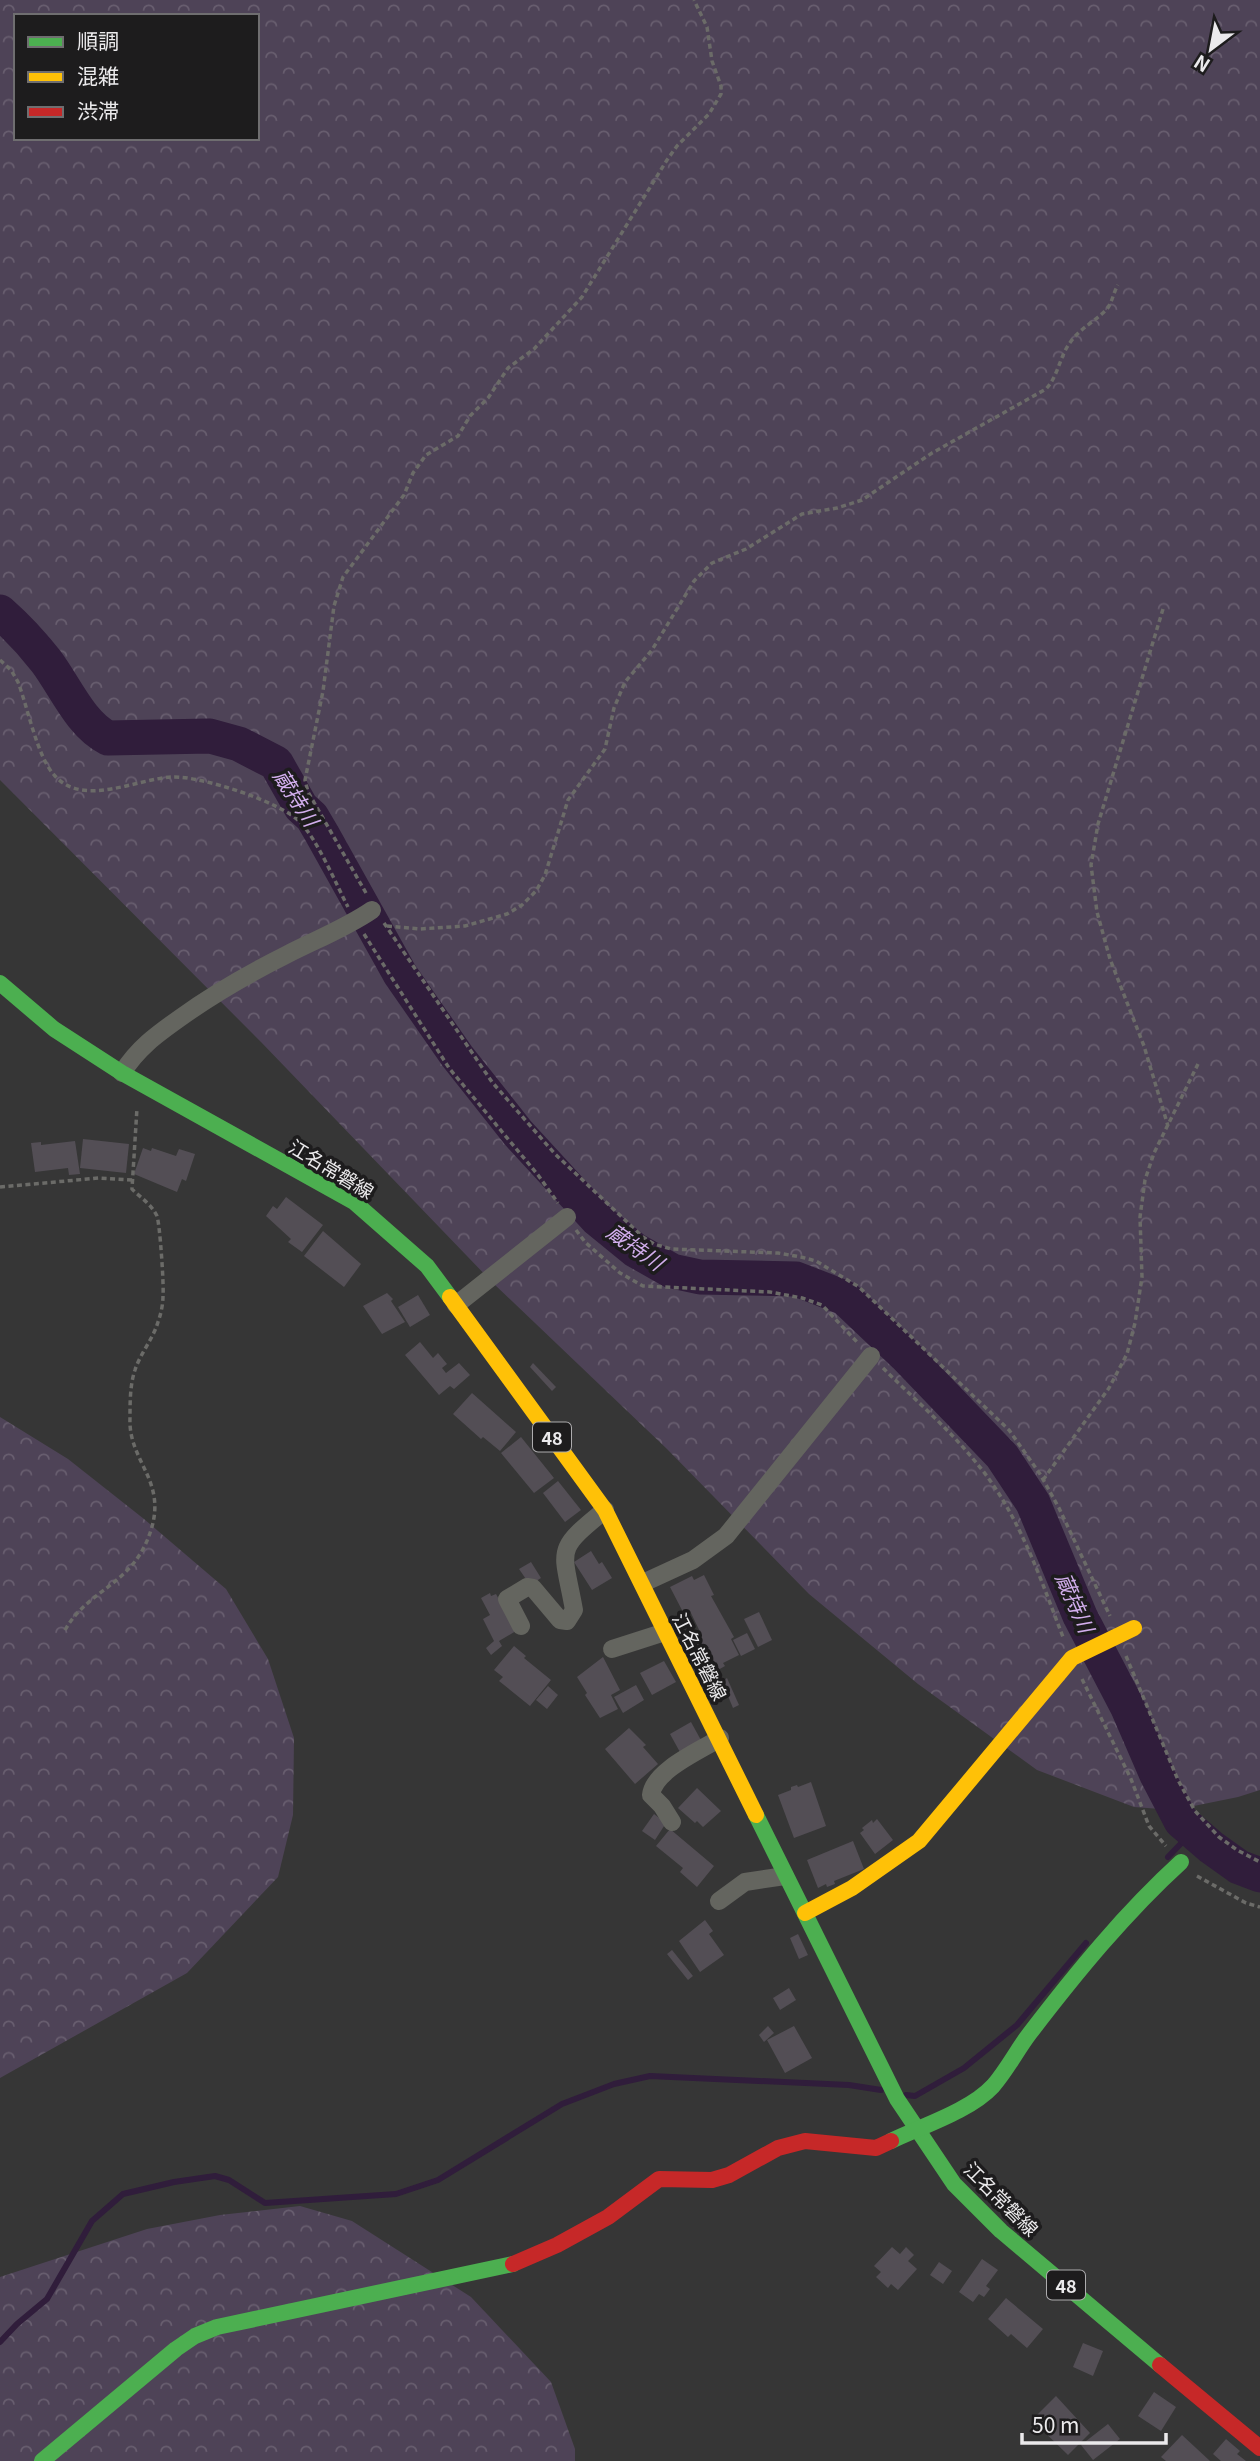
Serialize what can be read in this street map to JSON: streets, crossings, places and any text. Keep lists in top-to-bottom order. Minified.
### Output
{"streets":{"main road":["江名常磐線","48"]},"water":["蔵持川"],"legend":["順調","混雑","渋滞"],"scale_bar":"50 m","north":"bottom left"}
